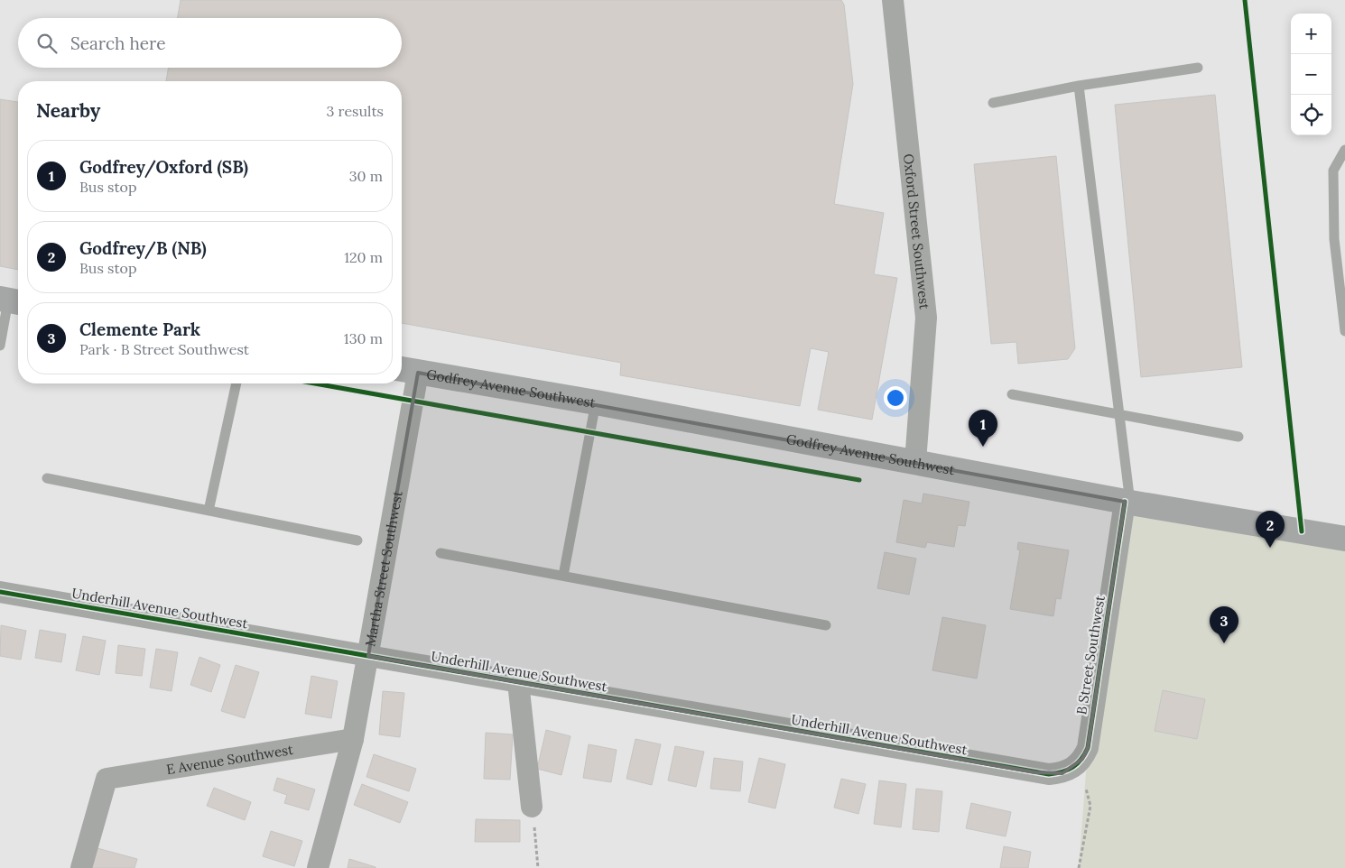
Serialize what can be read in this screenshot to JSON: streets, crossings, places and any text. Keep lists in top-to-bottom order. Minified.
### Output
{"streets":{"main road":["Godfrey Avenue Southwest"],"street":["Oxford Street Southwest","Martha Street Southwest","Underhill Avenue Southwest","B Street Southwest","E Avenue Southwest"]},"crossings":[["Oxford Street Southwest","Godfrey Avenue Southwest"],["Godfrey Avenue Southwest","Martha Street Southwest"],["Godfrey Avenue Southwest","B Street Southwest"],["Martha Street Southwest","Underhill Avenue Southwest"],["Martha Street Southwest","E Avenue Southwest"],["Underhill Avenue Southwest","B Street Southwest"]],"page":{"map_buttons":["+","−"],"search":"Search here","heading":["Nearby","3 results"],"list":[{"mark":"1","name":"Godfrey/Oxford (SB)","note":"Bus stop","value":"30 m"},{"mark":"2","name":"Godfrey/B (NB)","note":"Bus stop","value":"120 m"},{"mark":"3","name":"Clemente Park","note":"Park · B Street Southwest","value":"130 m"}],"pins":["1","2","3"]}}
